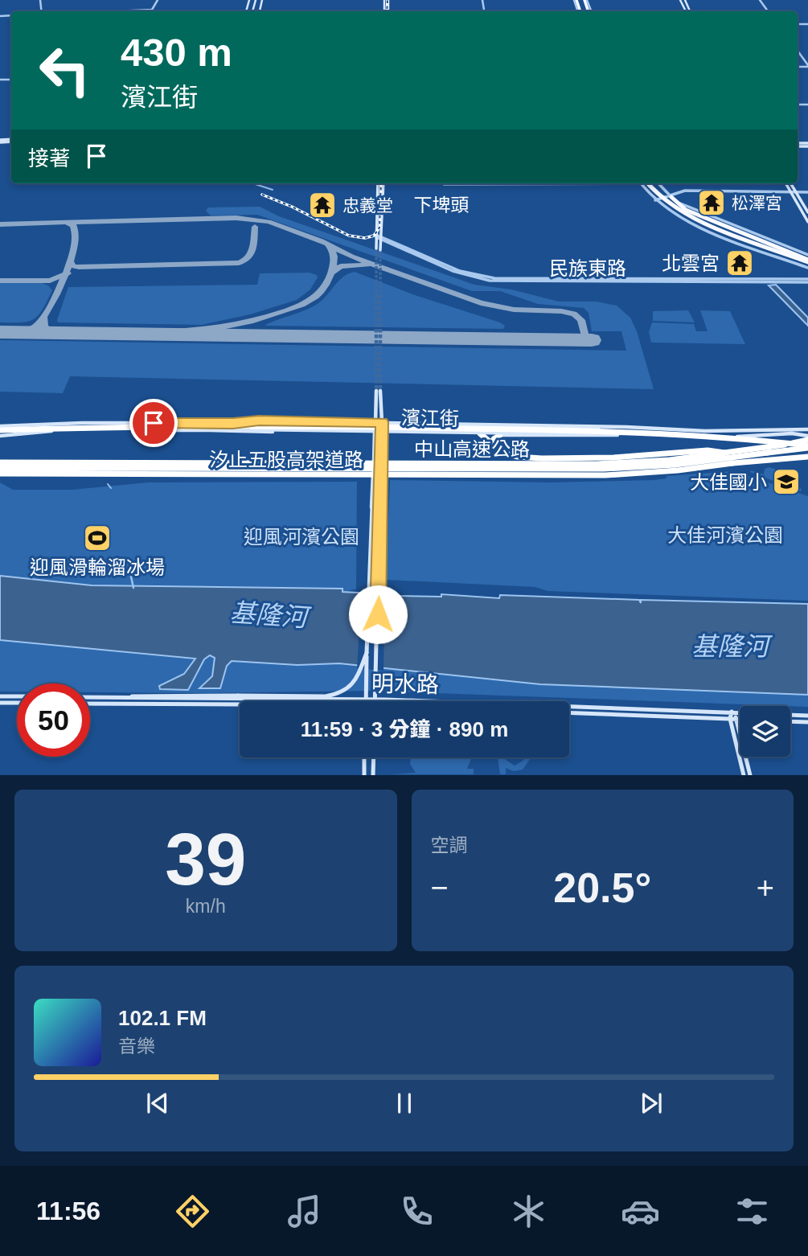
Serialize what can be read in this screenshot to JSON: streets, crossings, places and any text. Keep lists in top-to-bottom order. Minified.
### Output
{"streets":{"highway":["中山高速公路","汐止五股高架道路"],"main road":["濱江街","明水路"],"street":["民族東路"]},"crossings":[["濱江街","中山高速公路"],["濱江街","汐止五股高架道路"],["中山高速公路","汐止五股高架道路"]],"districts":["下埤頭"],"water":["基隆河"],"parks":["大佳河濱公園","迎風河濱公園"],"places":{"temple":["松澤宮","忠義堂","北雲宮"],"school or university":["大佳國小"],"sports":["迎風滑輪溜冰場"]},"page":{"turn":["430 m","濱江街"],"then":"接著","limit":"50","trip":"11:59 · 3 分鐘 · 890 m","tile":[["39","km/h"],"空調"],"heat":["−","20.5°","+"],"song":["102.1 FM","音樂"],"tabs":"11:56"}}
